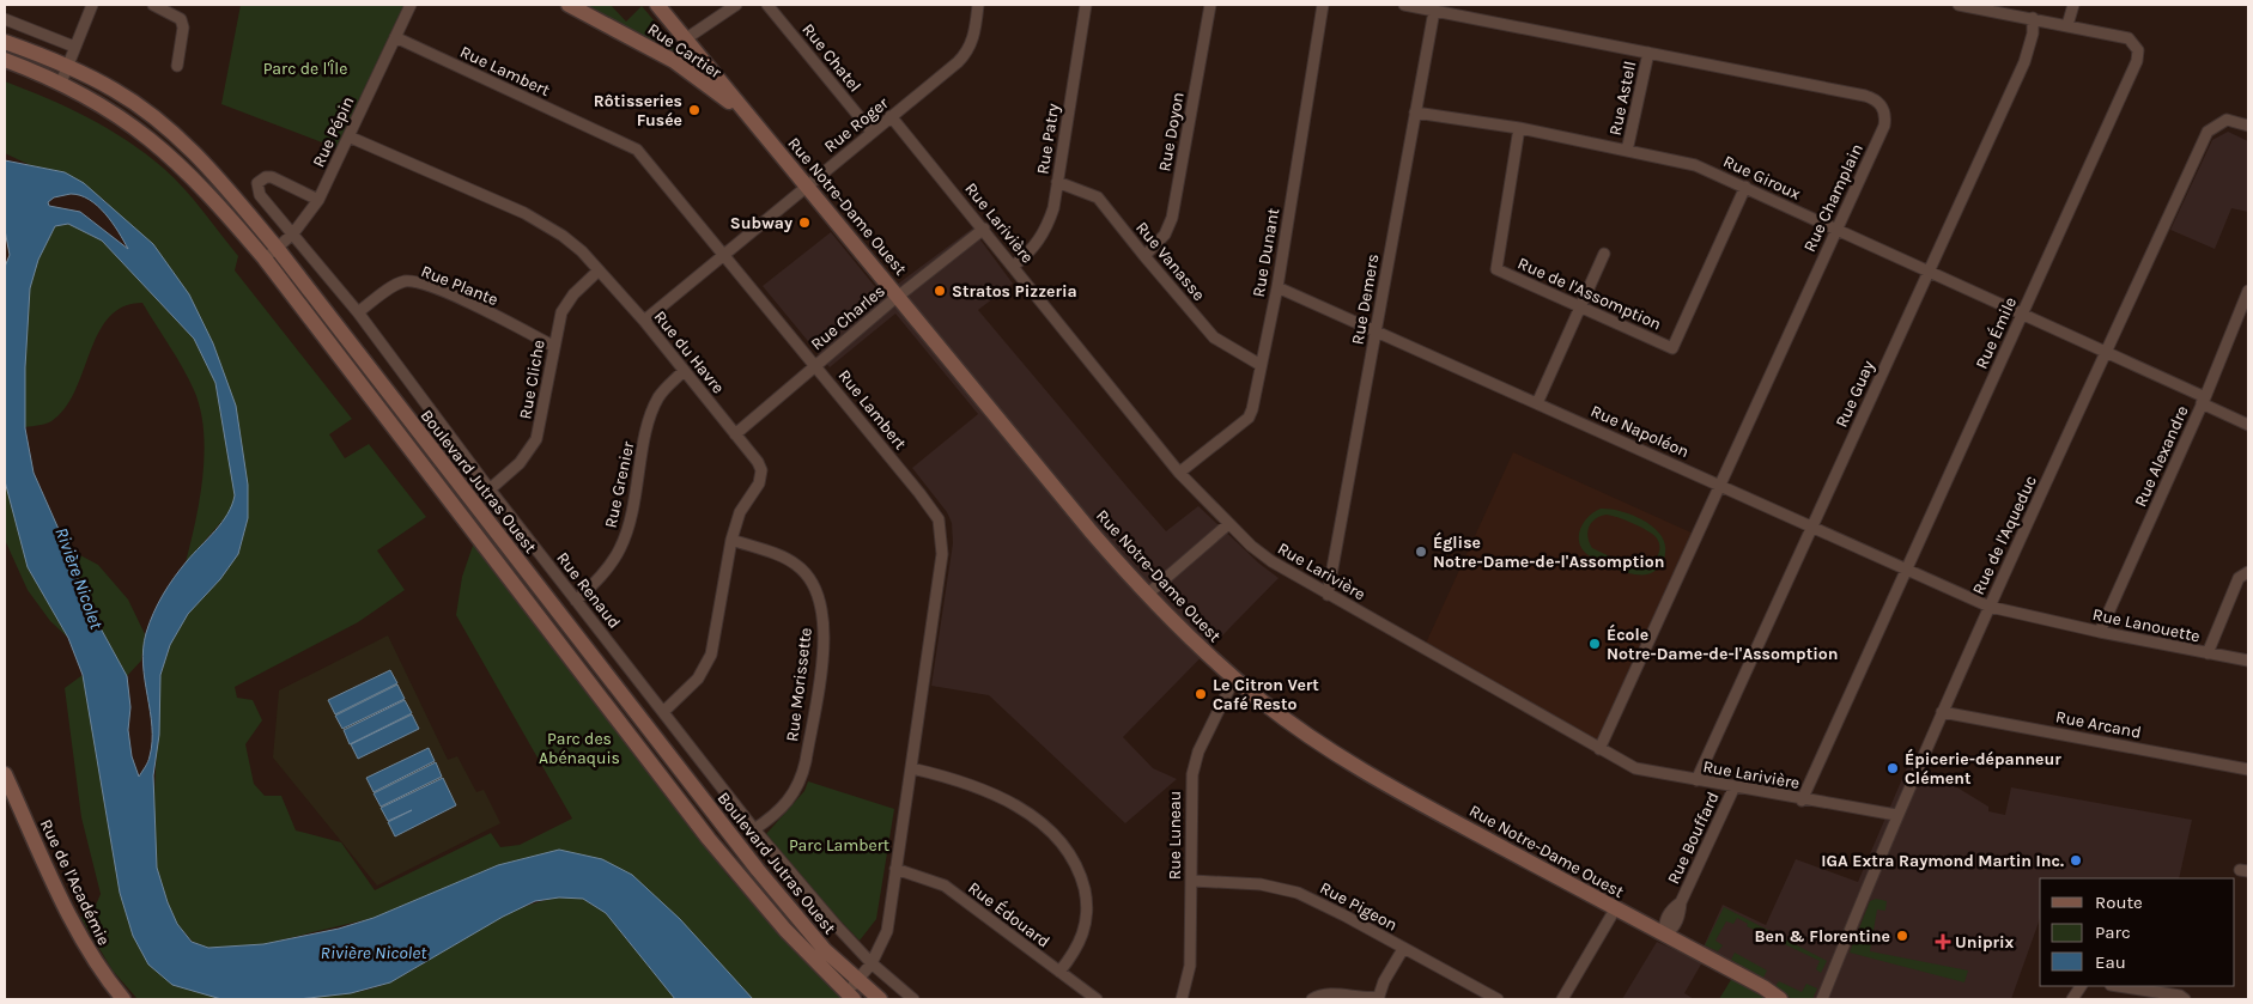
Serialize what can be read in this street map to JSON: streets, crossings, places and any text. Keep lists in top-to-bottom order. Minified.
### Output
{"streets":{"main road":["Rue Cartier","Rue Notre-Dame Ouest","Boulevard Jutras Ouest","Rue de l'Académie"],"street":["Rue Chatel","Rue Lambert","Rue Astell","Rue Roger","Rue Pépin","Rue Doyon","Rue Patry","Rue Giroux","Rue Champlain","Rue Larivière","Rue Dunant","Rue Vanasse","Rue Plante","Rue de l'Assomption","Rue Demers","Rue Charles","Rue Émile","Rue du Havre","Rue Cliche","Rue Guay","Rue Napoléon","Rue Alexandre","Rue Grenier","Rue de l'Aqueduc","Rue Renaud","Rue Lanouette","Rue Morissette","Rue Arcand","Rue Luneau","Rue Bouffard","Rue Pigeon","Rue Édouard"]},"crossings":[["Rue Cartier","Rue Notre-Dame Ouest"],["Rue Chatel","Rue Roger"],["Rue Lambert","Rue Roger"],["Rue Lambert","Rue Pépin"],["Rue Lambert","Rue Charles"],["Rue Lambert","Boulevard Jutras Ouest"],["Rue Lambert","Rue Renaud"],["Rue Lambert","Rue Édouard"],["Rue Astell","Rue Giroux"],["Rue Astell","Rue Champlain"],["Rue Roger","Rue Notre-Dame Ouest"],["Rue Roger","Rue Larivière"],["Rue Roger","Rue du Havre"],["Rue Pépin","Rue du Havre"],["Rue Pépin","Boulevard Jutras Ouest"],["Rue Pépin","Rue Renaud"],["Rue Doyon","Rue Vanasse"],["Rue Patry","Rue Larivière"],["Rue Patry","Rue Vanasse"],["Rue Giroux","Rue Champlain"],["Rue Giroux","Rue de l'Assomption"],["Rue Giroux","Rue Demers"],["Rue Giroux","Rue Émile"],["Rue Giroux","Rue Guay"],["Rue Giroux","Rue Alexandre"],["Rue Giroux","Rue de l'Aqueduc"],["Rue Champlain","Rue Larivière"],["Rue Champlain","Rue Demers"],["Rue Champlain","Rue Napoléon"],["Rue Notre-Dame Ouest","Rue Charles"],["Rue Notre-Dame Ouest","Rue Luneau"],["Rue Notre-Dame Ouest","Rue Bouffard"],["Rue Larivière","Rue Dunant"],["Rue Larivière","Rue Demers"],["Rue Larivière","Rue Charles"],["Rue Larivière","Rue Émile"],["Rue Larivière","Rue Guay"],["Rue Larivière","Rue de l'Aqueduc"],["Rue Larivière","Rue Bouffard"],["Rue Dunant","Rue Vanasse"],["Rue Dunant","Rue Napoléon"],["Rue Plante","Rue Cliche"],["Rue Plante","Rue Renaud"],["Rue Demers","Rue Napoléon"],["Rue Charles","Rue du Havre"],["Rue Émile","Rue Guay"],["Rue Émile","Rue Napoléon"],["Rue du Havre","Rue Cliche"],["Rue du Havre","Rue Grenier"],["Rue du Havre","Rue Renaud"],["Rue du Havre","Rue Morissette"],["Rue Cliche","Rue Renaud"],["Rue Guay","Rue Napoléon"],["Rue Napoléon","Rue de l'Aqueduc"],["Rue Napoléon","Rue Lanouette"],["Rue Alexandre","Rue Lanouette"],["Rue Grenier","Rue Renaud"],["Rue de l'Aqueduc","Rue Lanouette"],["Rue de l'Aqueduc","Rue Arcand"],["Rue Renaud","Rue Morissette"],["Rue Luneau","Rue Pigeon"]],"water":["Rivière Nicolet"],"parks":["Parc de l'Île","Parc des Abénaquis","Parc Lambert"],"places":{"other":["Rôtisseries Fusée","Subway","Stratos Pizzeria","Église Notre-Dame-de-l'Assomption","École Notre-Dame-de-l'Assomption","Le Citron Vert Café Resto","Épicerie-dépanneur Clément","IGA Extra Raymond Martin Inc.","Ben & Florentine"],"health":["Uniprix"]},"legend":["Route","Parc","Eau"]}
